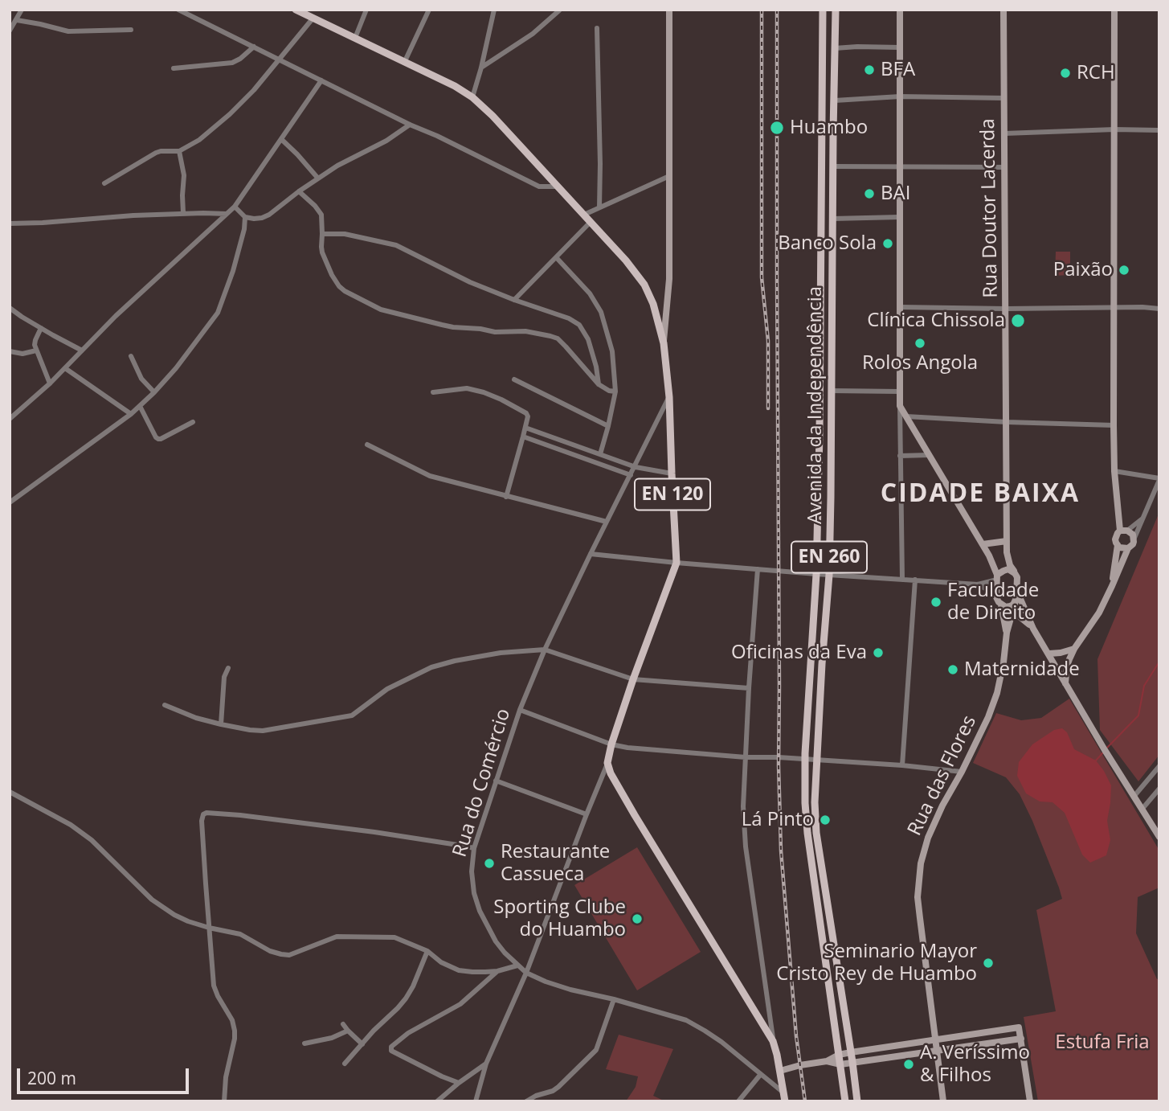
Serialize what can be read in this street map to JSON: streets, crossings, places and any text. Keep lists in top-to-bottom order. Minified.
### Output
{"streets":{"main road":["Avenida da Independência","EN 120","EN 260"],"street":["Rua Doutor Lacerda","Rua das Flores","Rua do Comércio"]},"crossings":[["Rua Doutor Lacerda","Rua das Flores"],["EN 120","Rua do Comércio"]],"districts":["CIDADE BAIXA"],"parks":["Estufa Fria"],"places":["BFA","RCH","Huambo","BAI","Banco Sola","Paixão","Clínica Chissola","Rolos Angola","Faculdade de Direito","Oficinas da Eva","Maternidade","Lá Pinto","Restaurante Cassueca","Sporting Clube do Huambo","Seminario Mayor Cristo Rey de Huambo","A. Veríssimo & Filhos"],"scale_bar":"200 m"}
